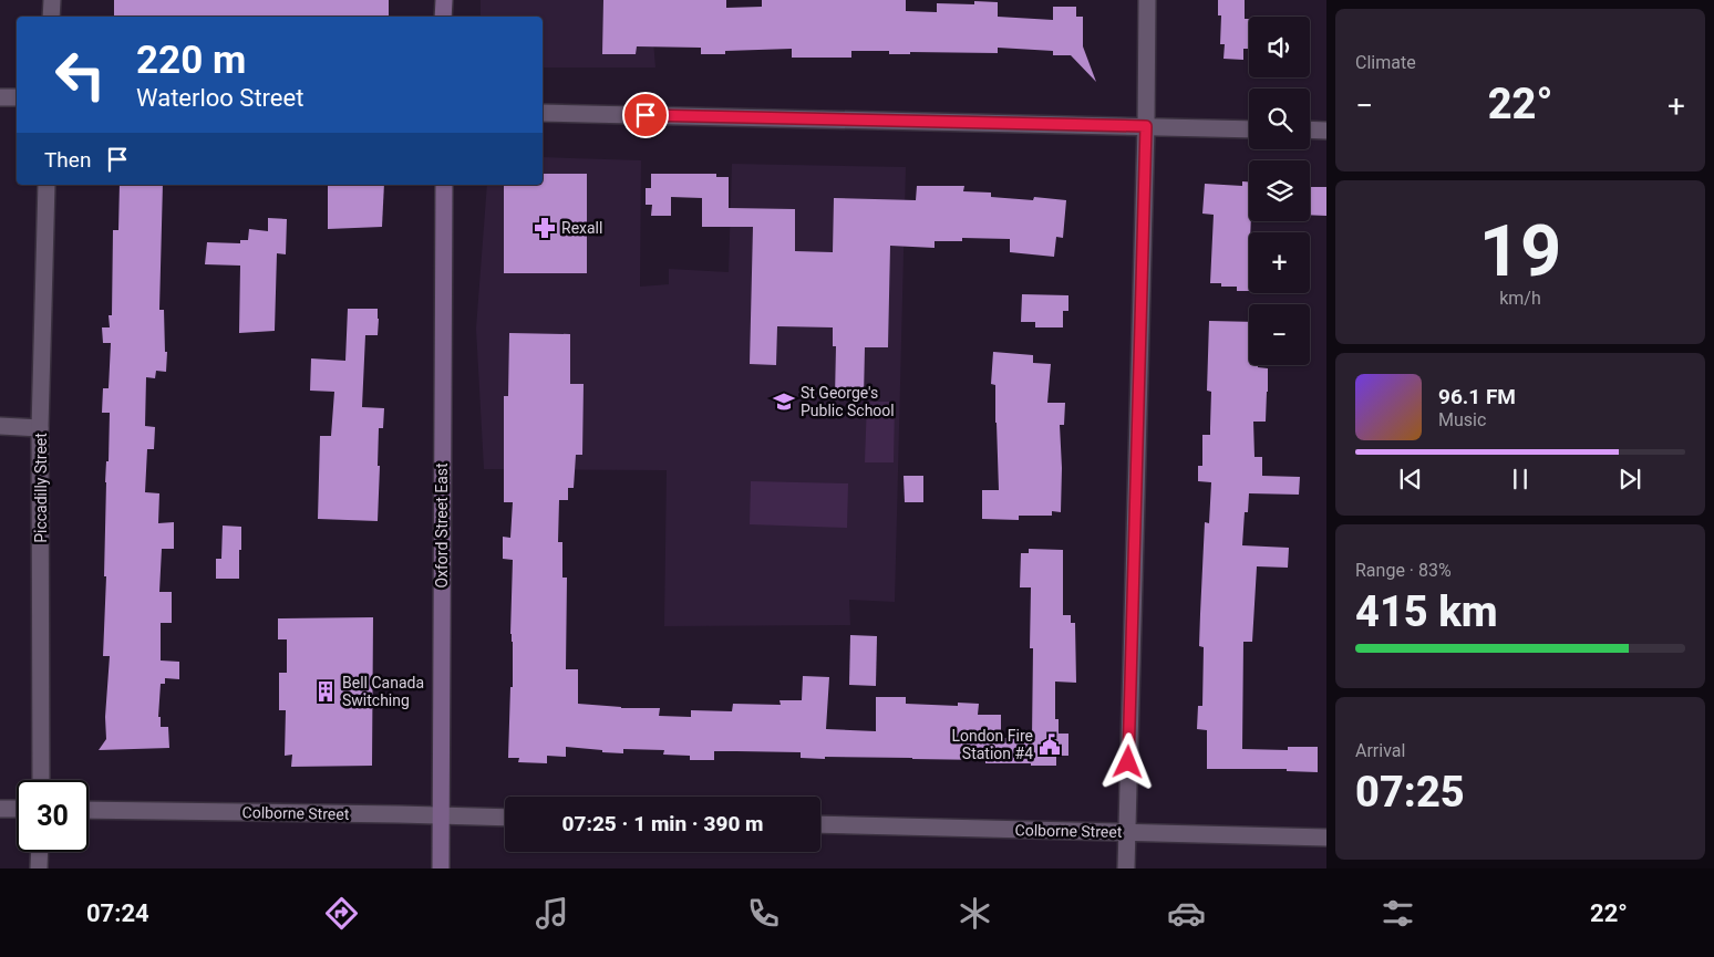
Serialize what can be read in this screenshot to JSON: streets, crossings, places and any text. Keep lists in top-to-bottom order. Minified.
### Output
{"streets":{"main road":["Oxford Street East"],"street":["Piccadilly Street","Colborne Street"]},"crossings":[["Oxford Street East","Colborne Street"]],"places":{"pharmacy":["Rexall"],"school or university":["St George's Public School"],"building":["Bell Canada Switching"],"public building":["London Fire Station #4"]},"page":{"tile":["Climate",["19","km/h"],["Range · 83%","415 km"],["Arrival","07:25"]],"map_buttons":["+","−"],"turn":["220 m","Waterloo Street"],"heat":["−","22°","+"],"then":"Then","song":["96.1 FM","Music"],"limit":"30","trip":"07:25 · 1 min · 390 m","tabs":["07:24","22°"]}}
